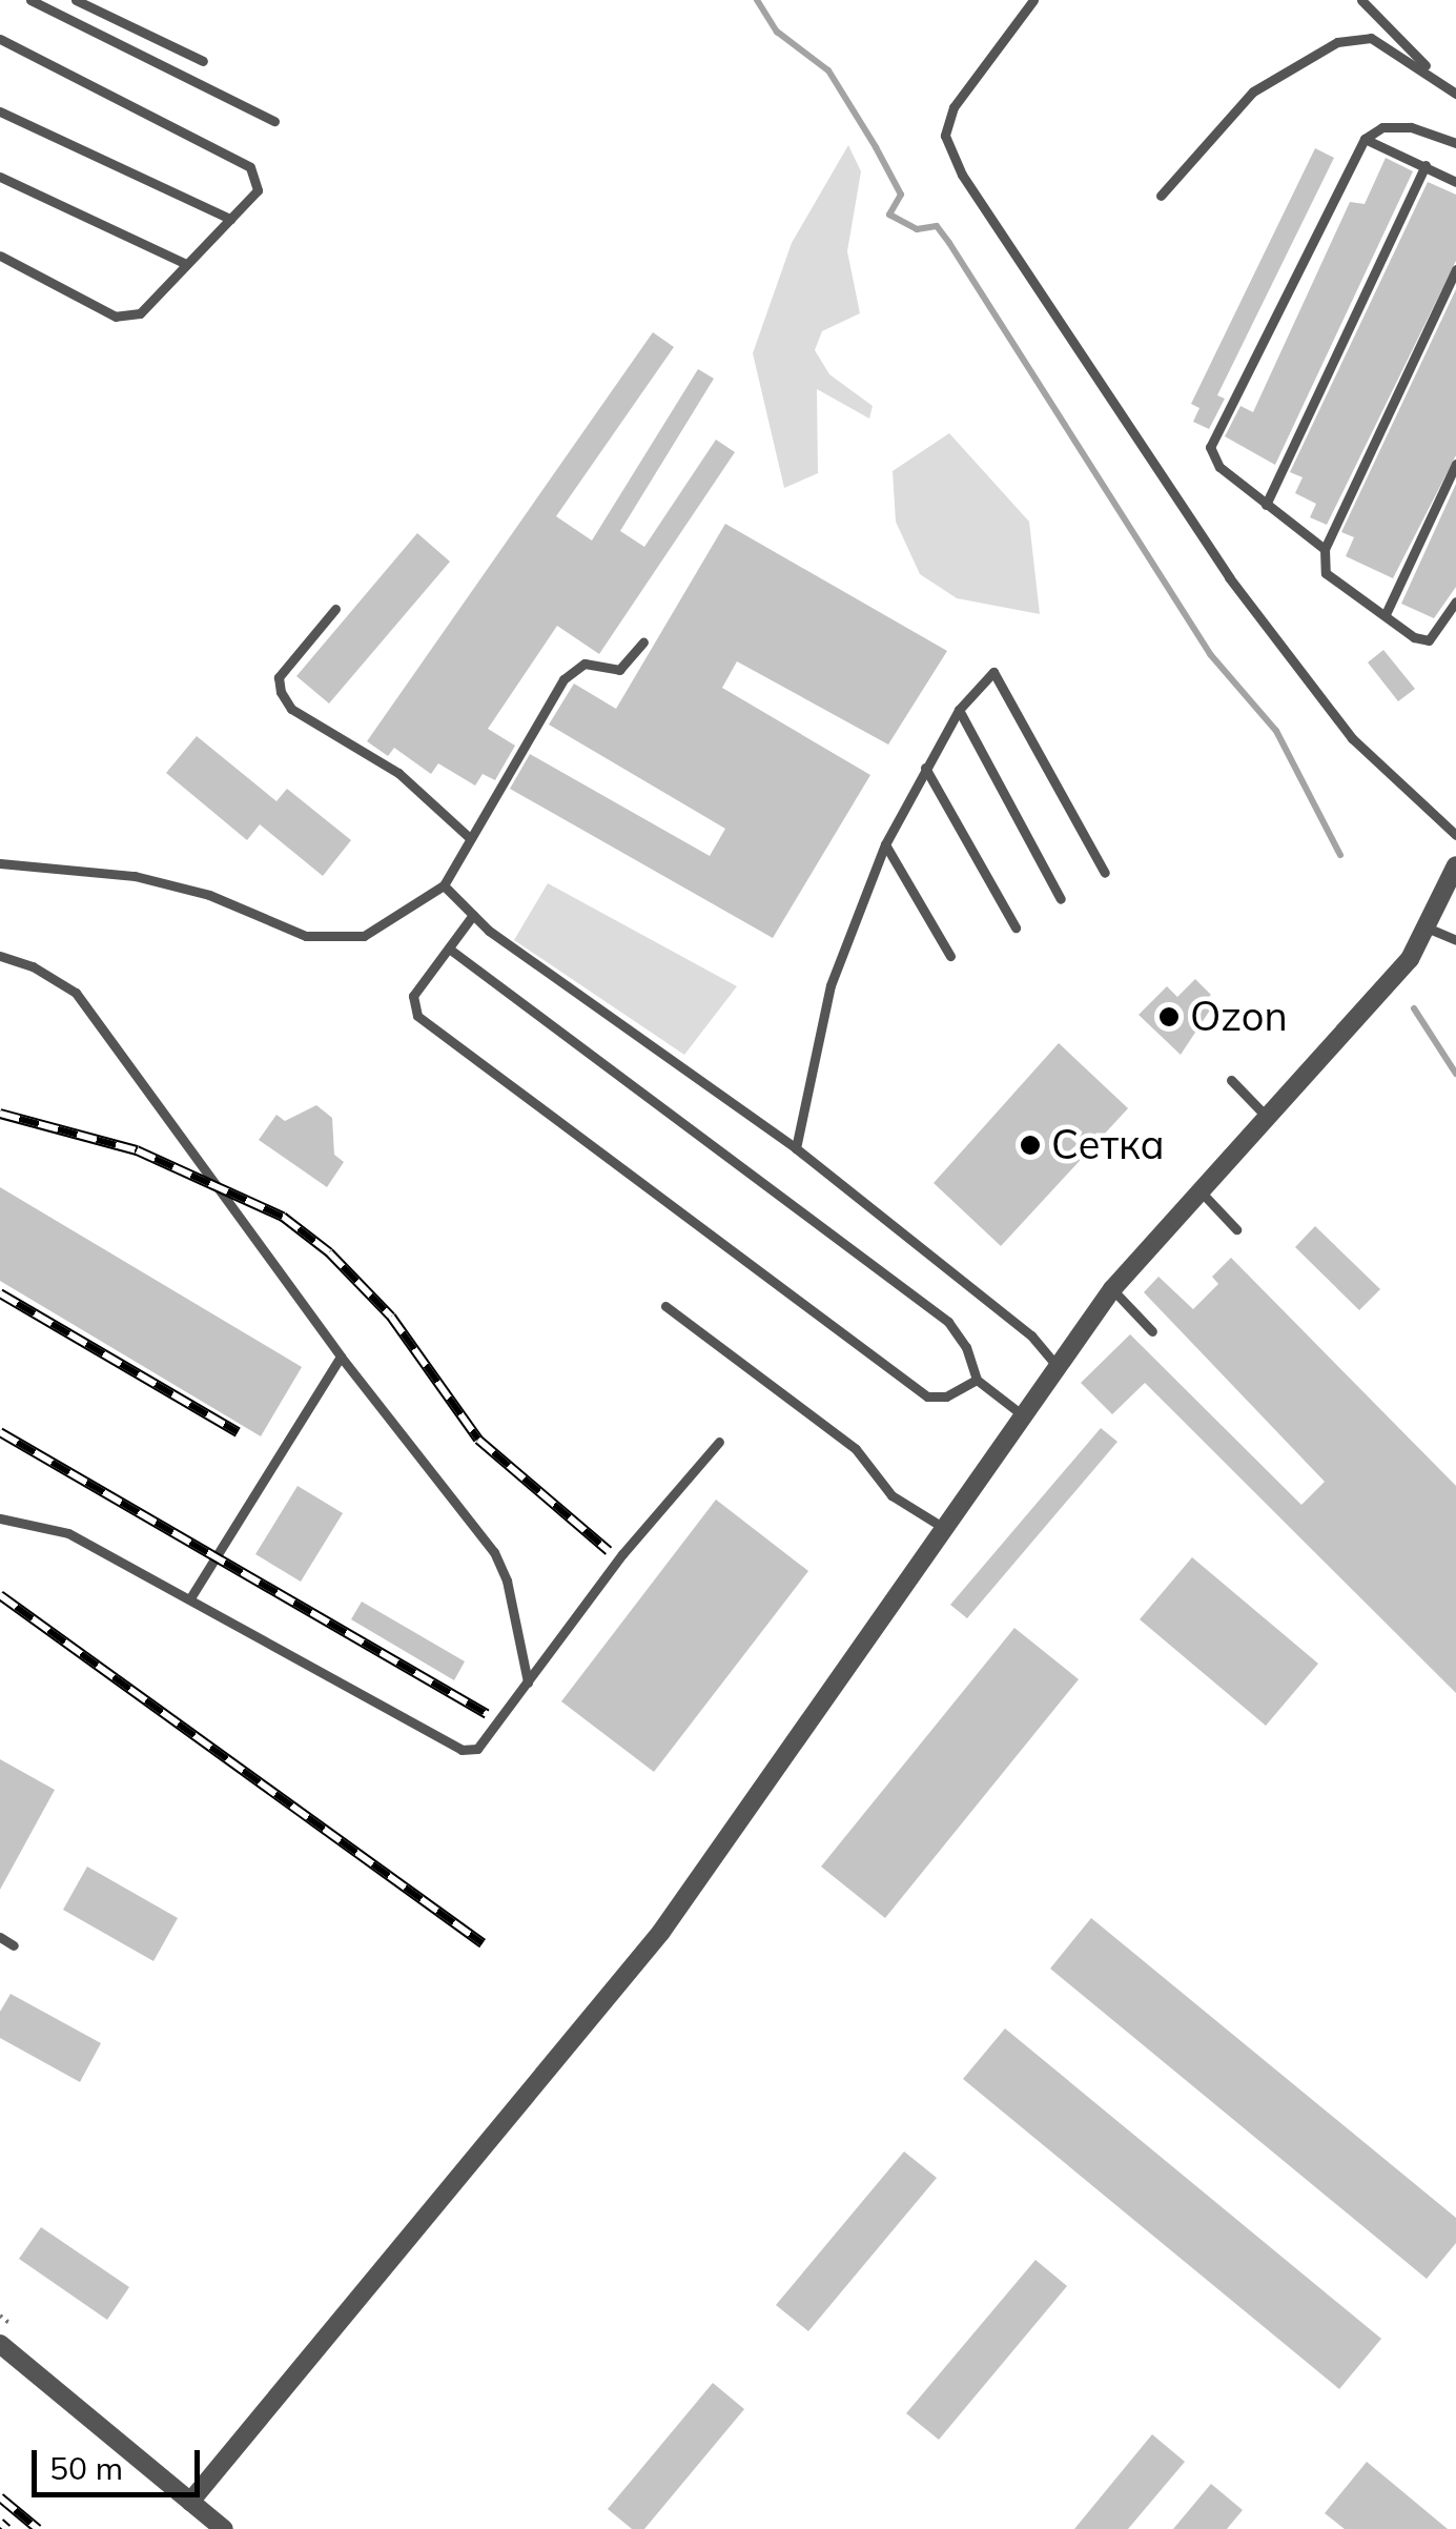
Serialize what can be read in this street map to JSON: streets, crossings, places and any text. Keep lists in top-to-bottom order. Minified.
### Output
{"places":["Ozon","Сетка"],"scale_bar":"50 m"}
